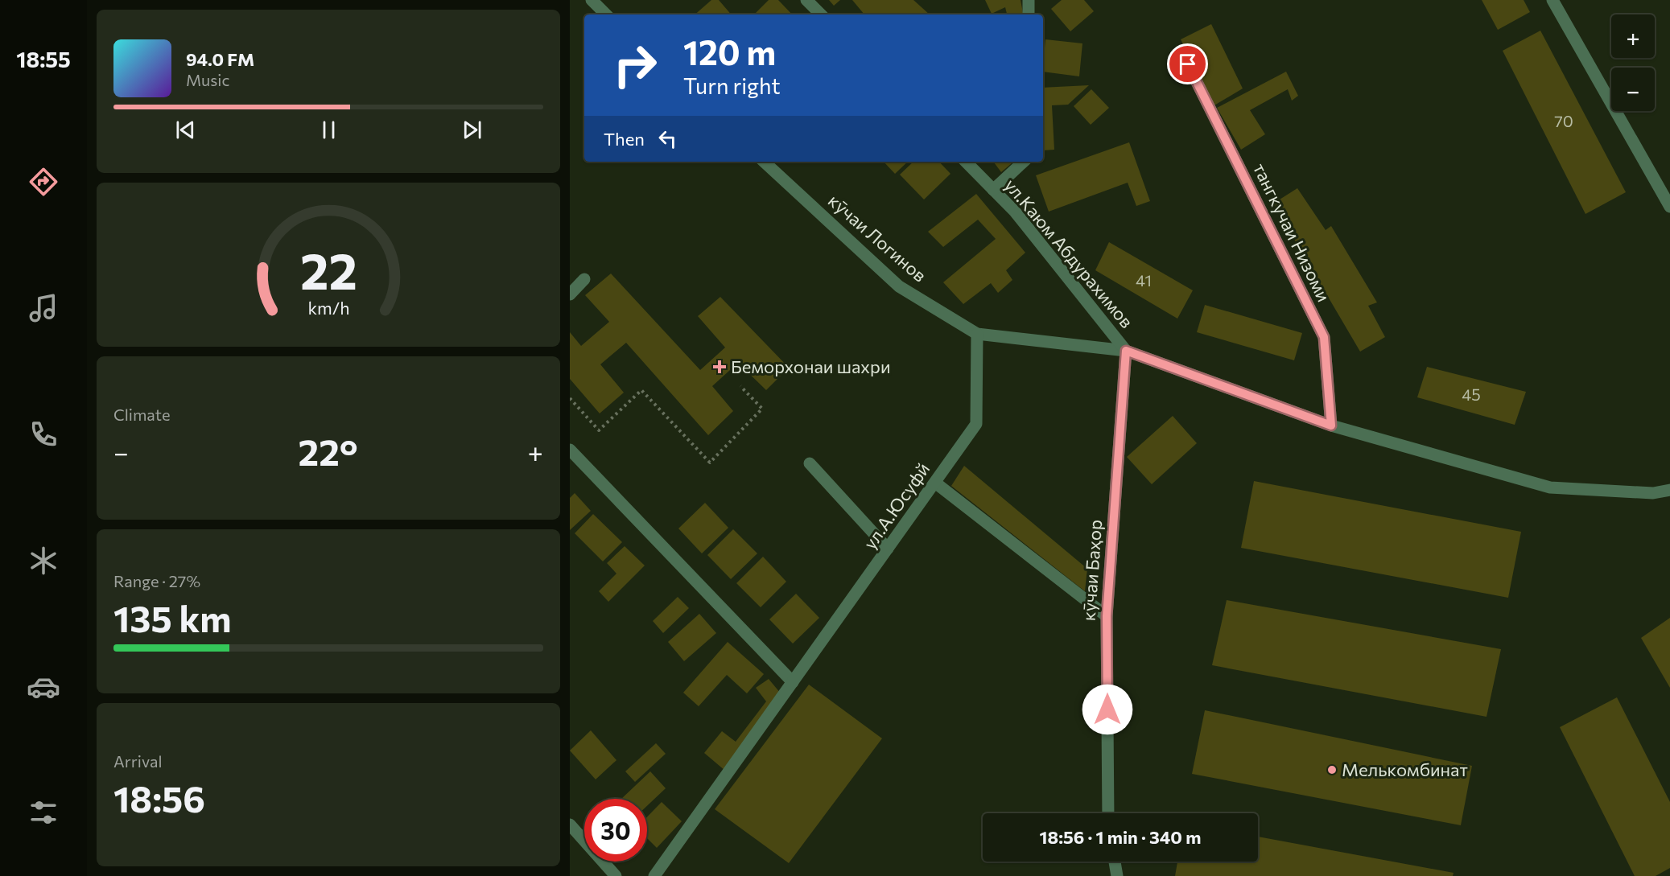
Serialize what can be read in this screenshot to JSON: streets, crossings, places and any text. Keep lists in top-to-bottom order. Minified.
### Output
{"streets":{"street":["тангкучаи Низоми","кӯчаи Логинов","ул.Каюм Абдурахимов","ул.А.Юсуфй","кӯчаи Баҳор"]},"crossings":[["кӯчаи Логинов","ул.А.Юсуфй"],["ул.Каюм Абдурахимов","кӯчаи Баҳор"]],"places":{"health":["Беморхонаи шахри"],"other":["Мелькомбинат"]},"house_numbers":["70","41","45"],"page":{"tabs":"18:55","map_buttons":["+","−"],"turn":["120 m","Turn right"],"song":["94.0 FM","Music"],"then":"Then","tile":["Climate",["Range · 27%","135 km"],["Arrival","18:56"]],"heat":["−","22°","+"],"limit":"30","trip":"18:56 · 1 min · 340 m","gauge":["22","km/h"]}}
